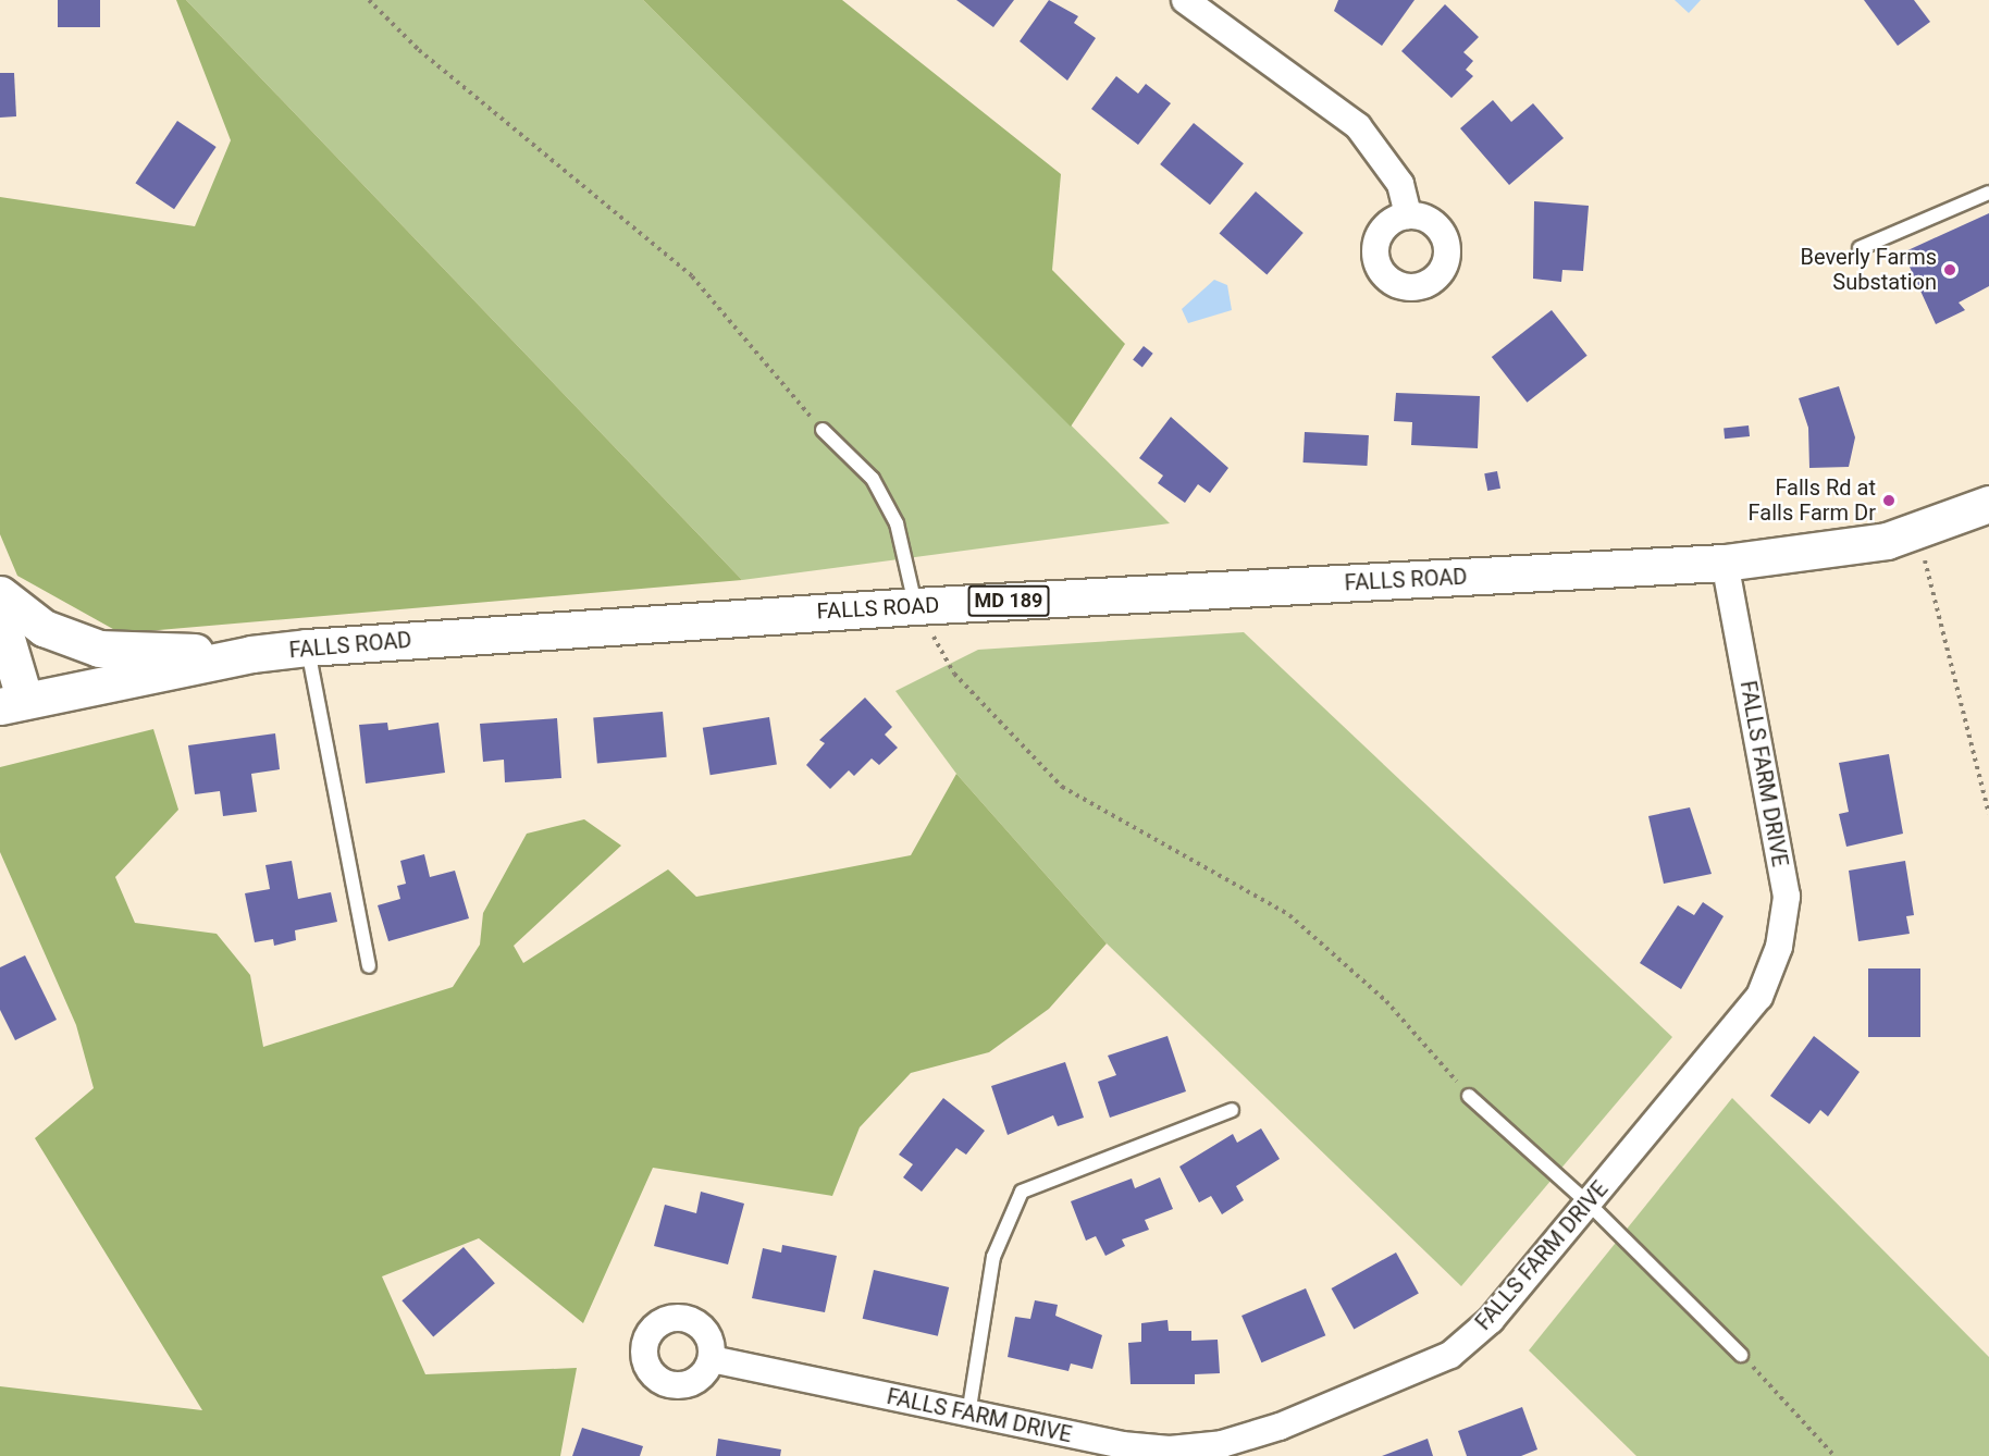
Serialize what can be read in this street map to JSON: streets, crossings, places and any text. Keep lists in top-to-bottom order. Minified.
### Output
{"streets":{"main road":["FALLS ROAD","MD 189"],"street":["FALLS FARM DRIVE"]},"crossings":[["FALLS ROAD","FALLS FARM DRIVE"]],"places":["Beverly Farms Substation","Falls Rd at Falls Farm Dr"]}
